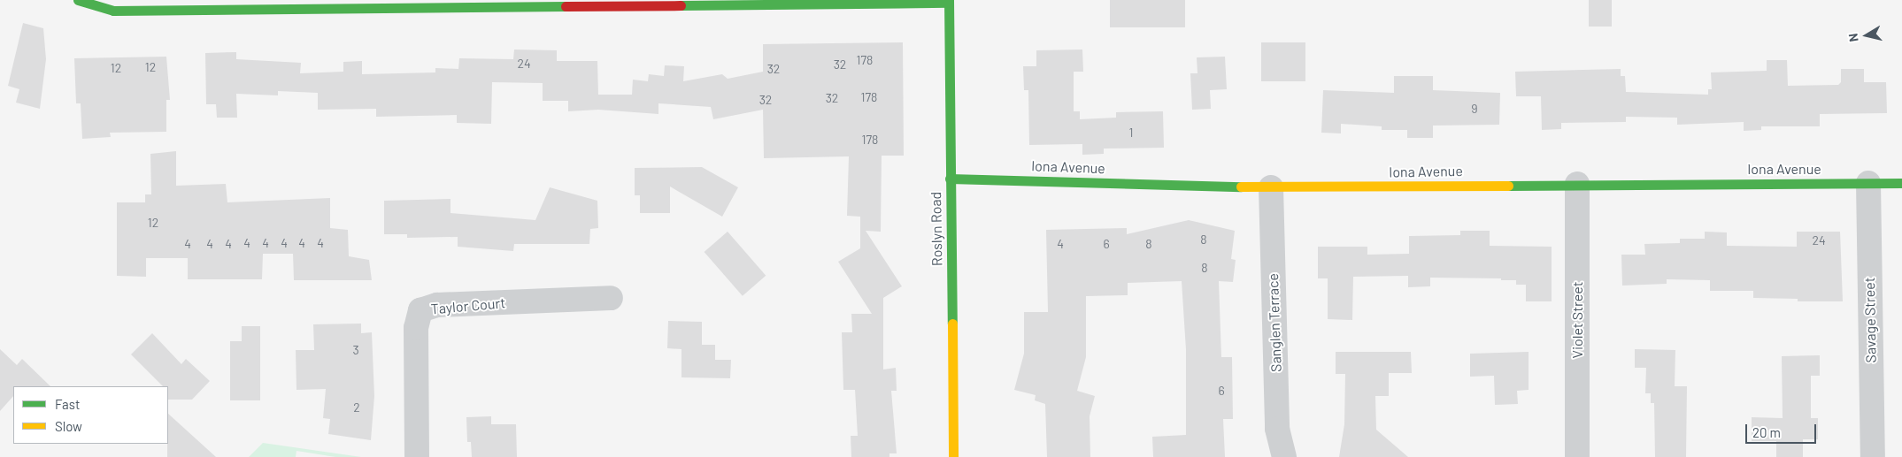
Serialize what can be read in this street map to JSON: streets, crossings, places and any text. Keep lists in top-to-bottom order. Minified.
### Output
{"streets":{"street":["Iona Avenue","Roslyn Road","Taylor Court","Violet Street","Savage Street","Sanglen Terrace"]},"crossings":[["Iona Avenue","Roslyn Road"],["Iona Avenue","Violet Street"],["Iona Avenue","Savage Street"],["Iona Avenue","Sanglen Terrace"]],"house_numbers":["178","24","32","12","12","32","178","32","32","9","1","178","12","8","24","4","4","4","4","4","4","4","4","4","6","8","8","3","6","2"],"legend":["Fast","Slow"],"scale_bar":"20 m","north":"left"}
